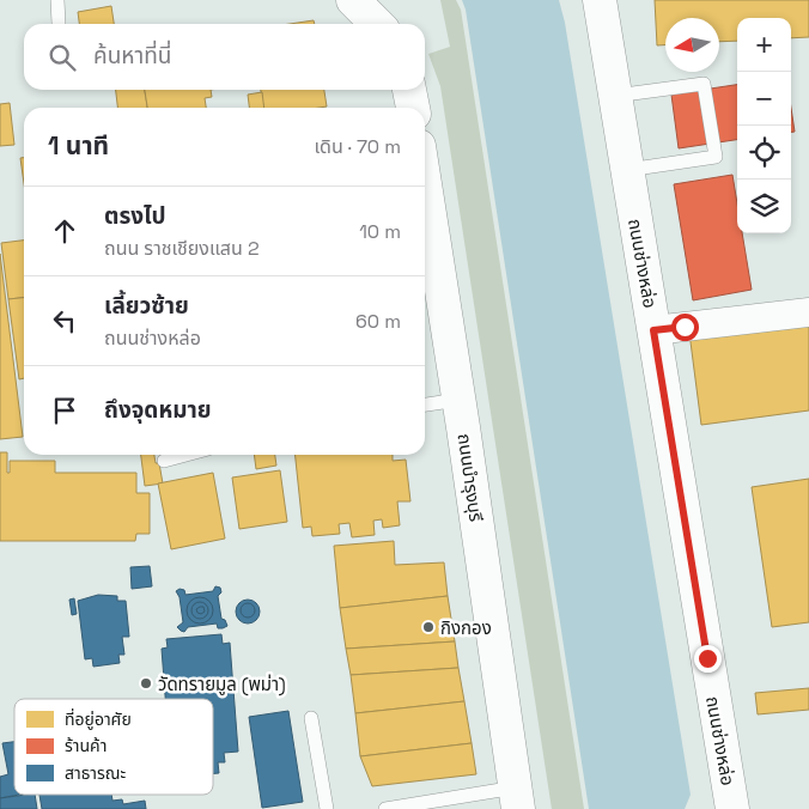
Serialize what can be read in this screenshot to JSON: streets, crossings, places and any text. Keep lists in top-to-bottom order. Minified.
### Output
{"streets":{"main road":["ถนนช่างหล่อ","ถนนบำรุงบุรี"]},"places":["กิงกอง","วัดทรายมูล (พม่า)"],"legend":["ที่อยู่อาศัย","ร้านค้า","สาธารณะ"],"north":"left","page":{"map_buttons":["+","−"],"search":"ค้นหาที่นี่","heading":["1 นาที","เดิน · 70 m"],"list":[["ตรงไป","ถนน ราชเชียงแสน 2","10 m"],["เลี้ยวซ้าย","ถนนช่างหล่อ","60 m"],"ถึงจุดหมาย"]}}
